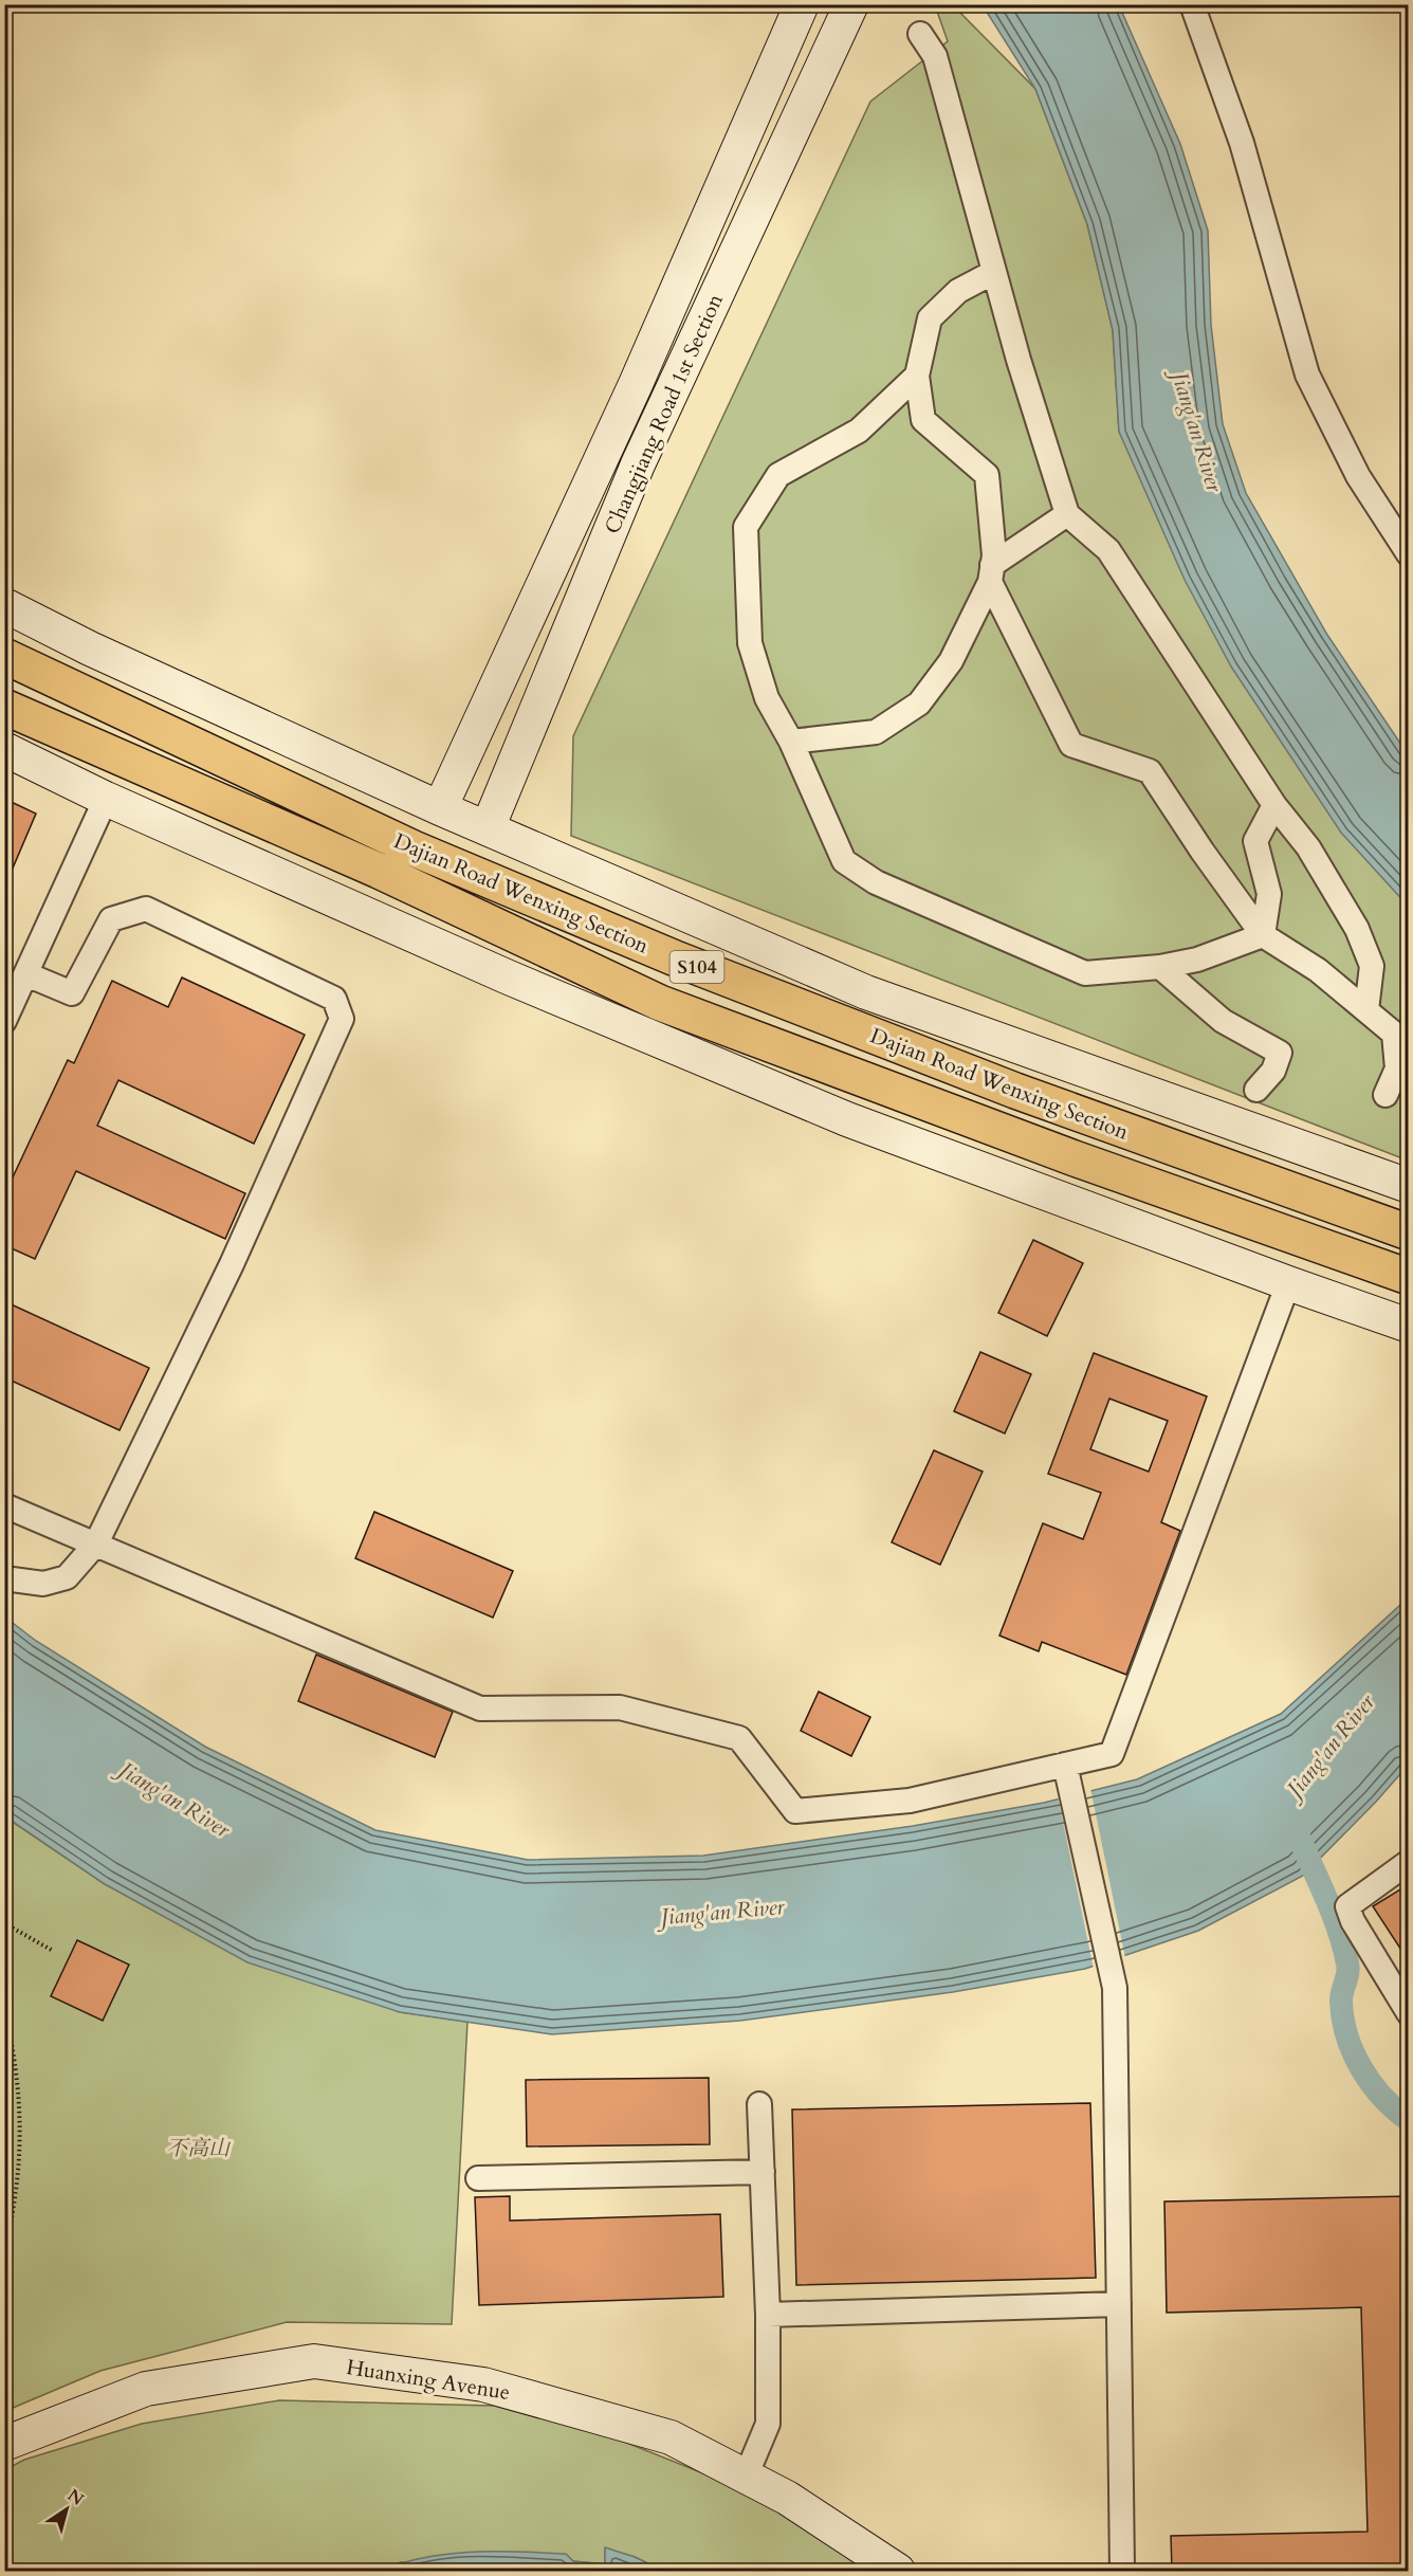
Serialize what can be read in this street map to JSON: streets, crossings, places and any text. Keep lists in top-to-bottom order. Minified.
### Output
{"streets":{"main road":["Dajian Road Wenxing Section","S104"],"street":["Changjiang Road 1st Section","Huanxing Avenue"]},"water":["Jiang'an River"],"parks":["不高山"],"north":"top right"}
